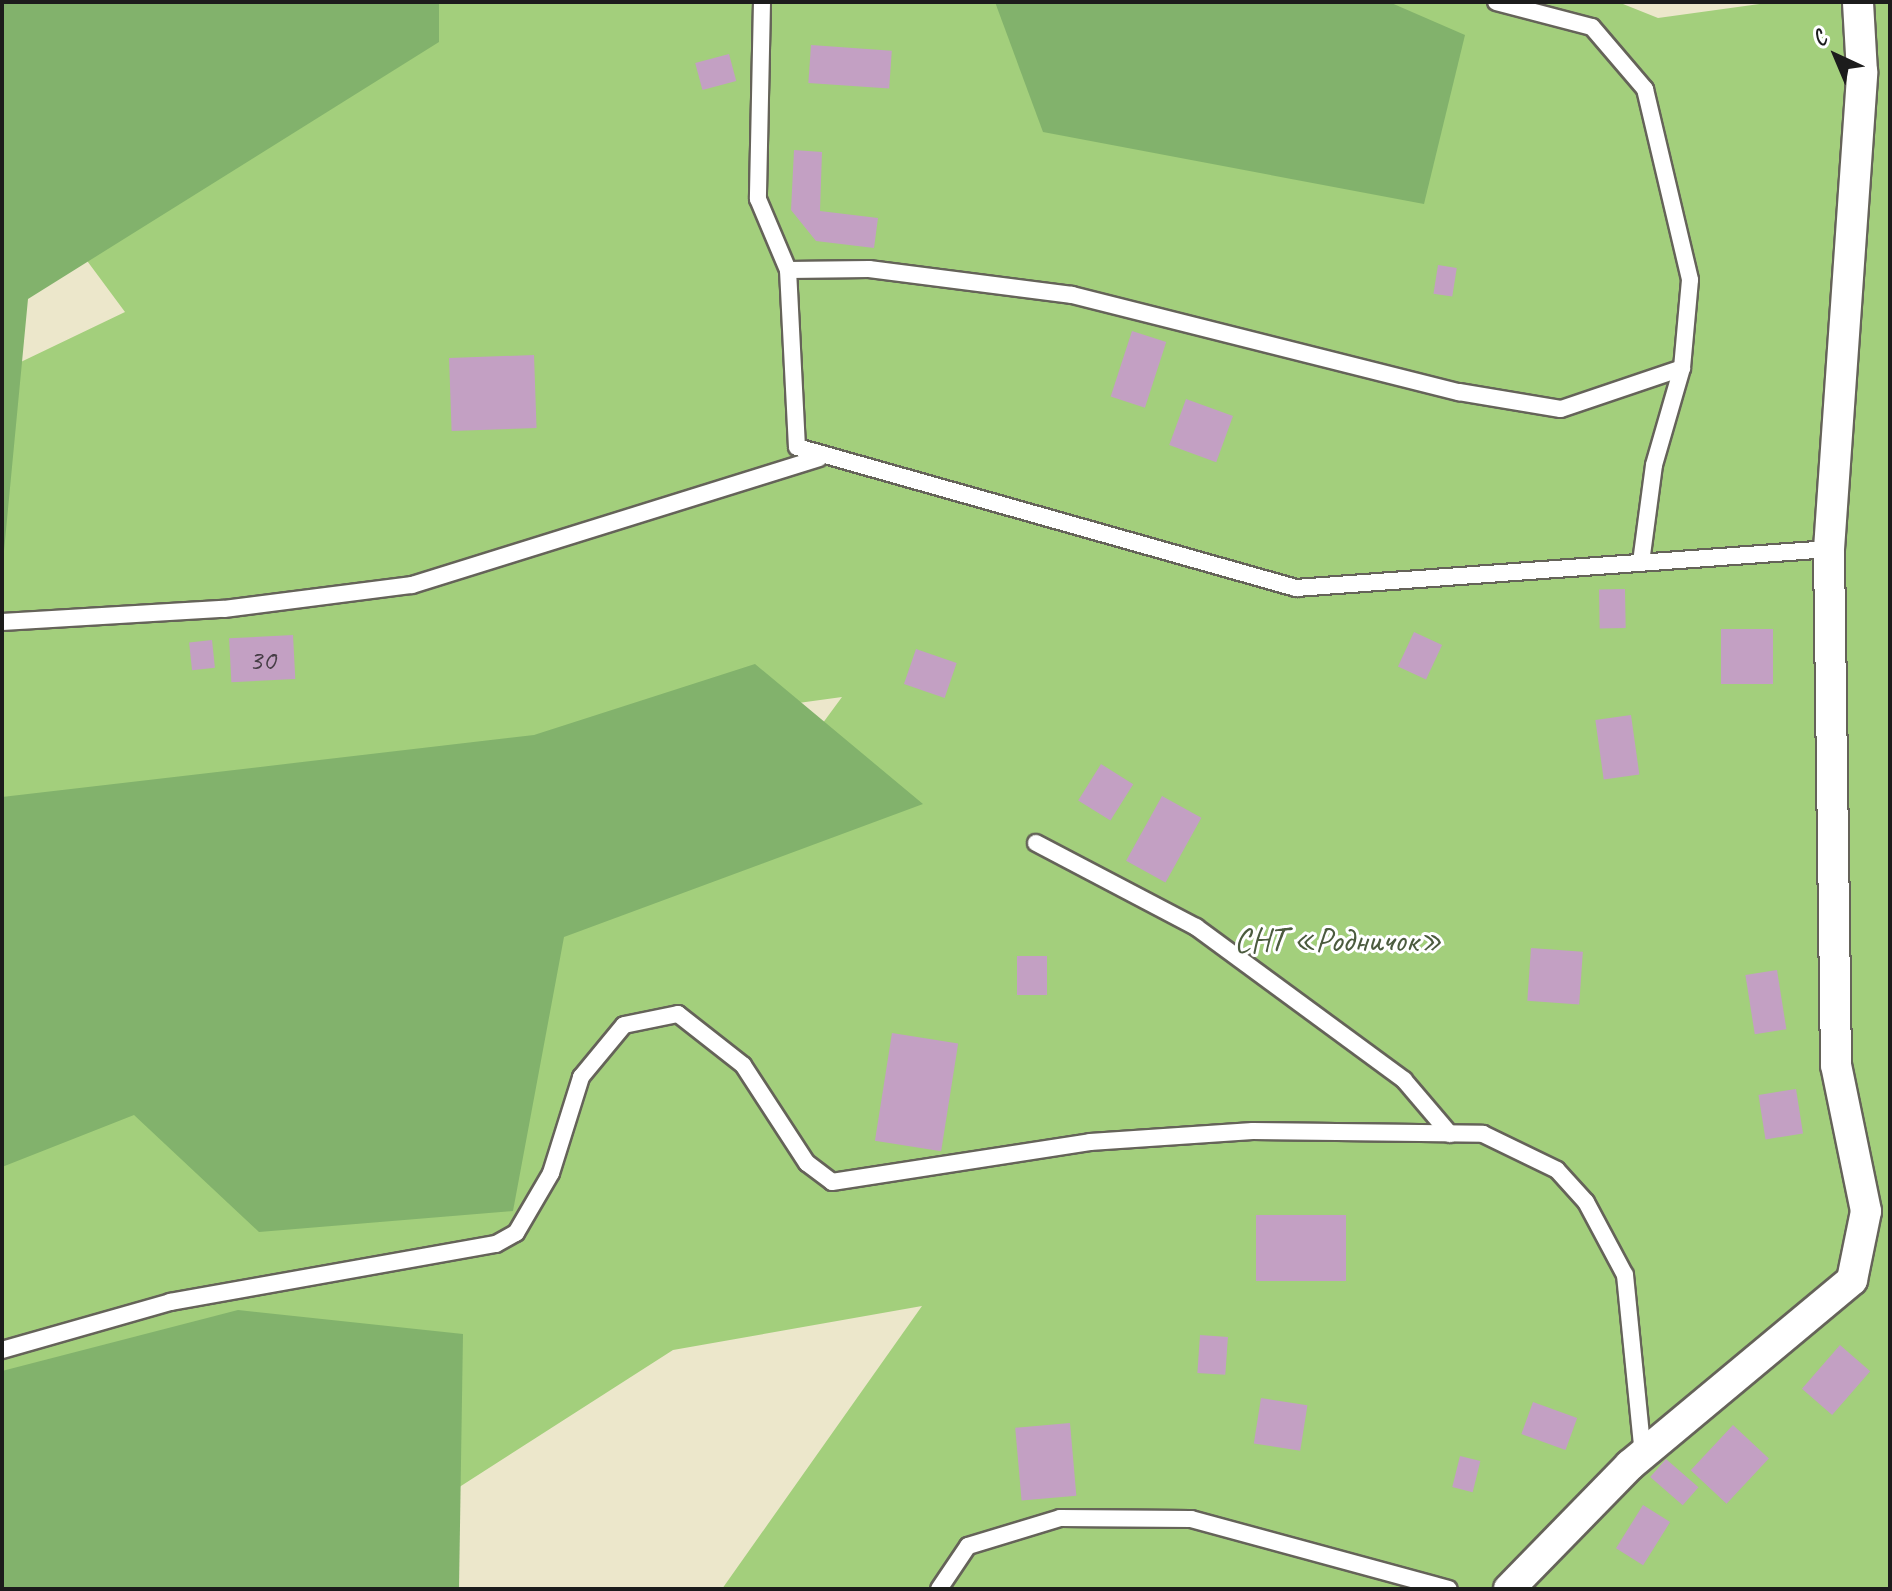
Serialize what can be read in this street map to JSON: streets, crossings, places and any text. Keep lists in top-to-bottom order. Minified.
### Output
{"parks":["СНТ «Родничок»"],"house_numbers":["30"],"north":"top left"}
